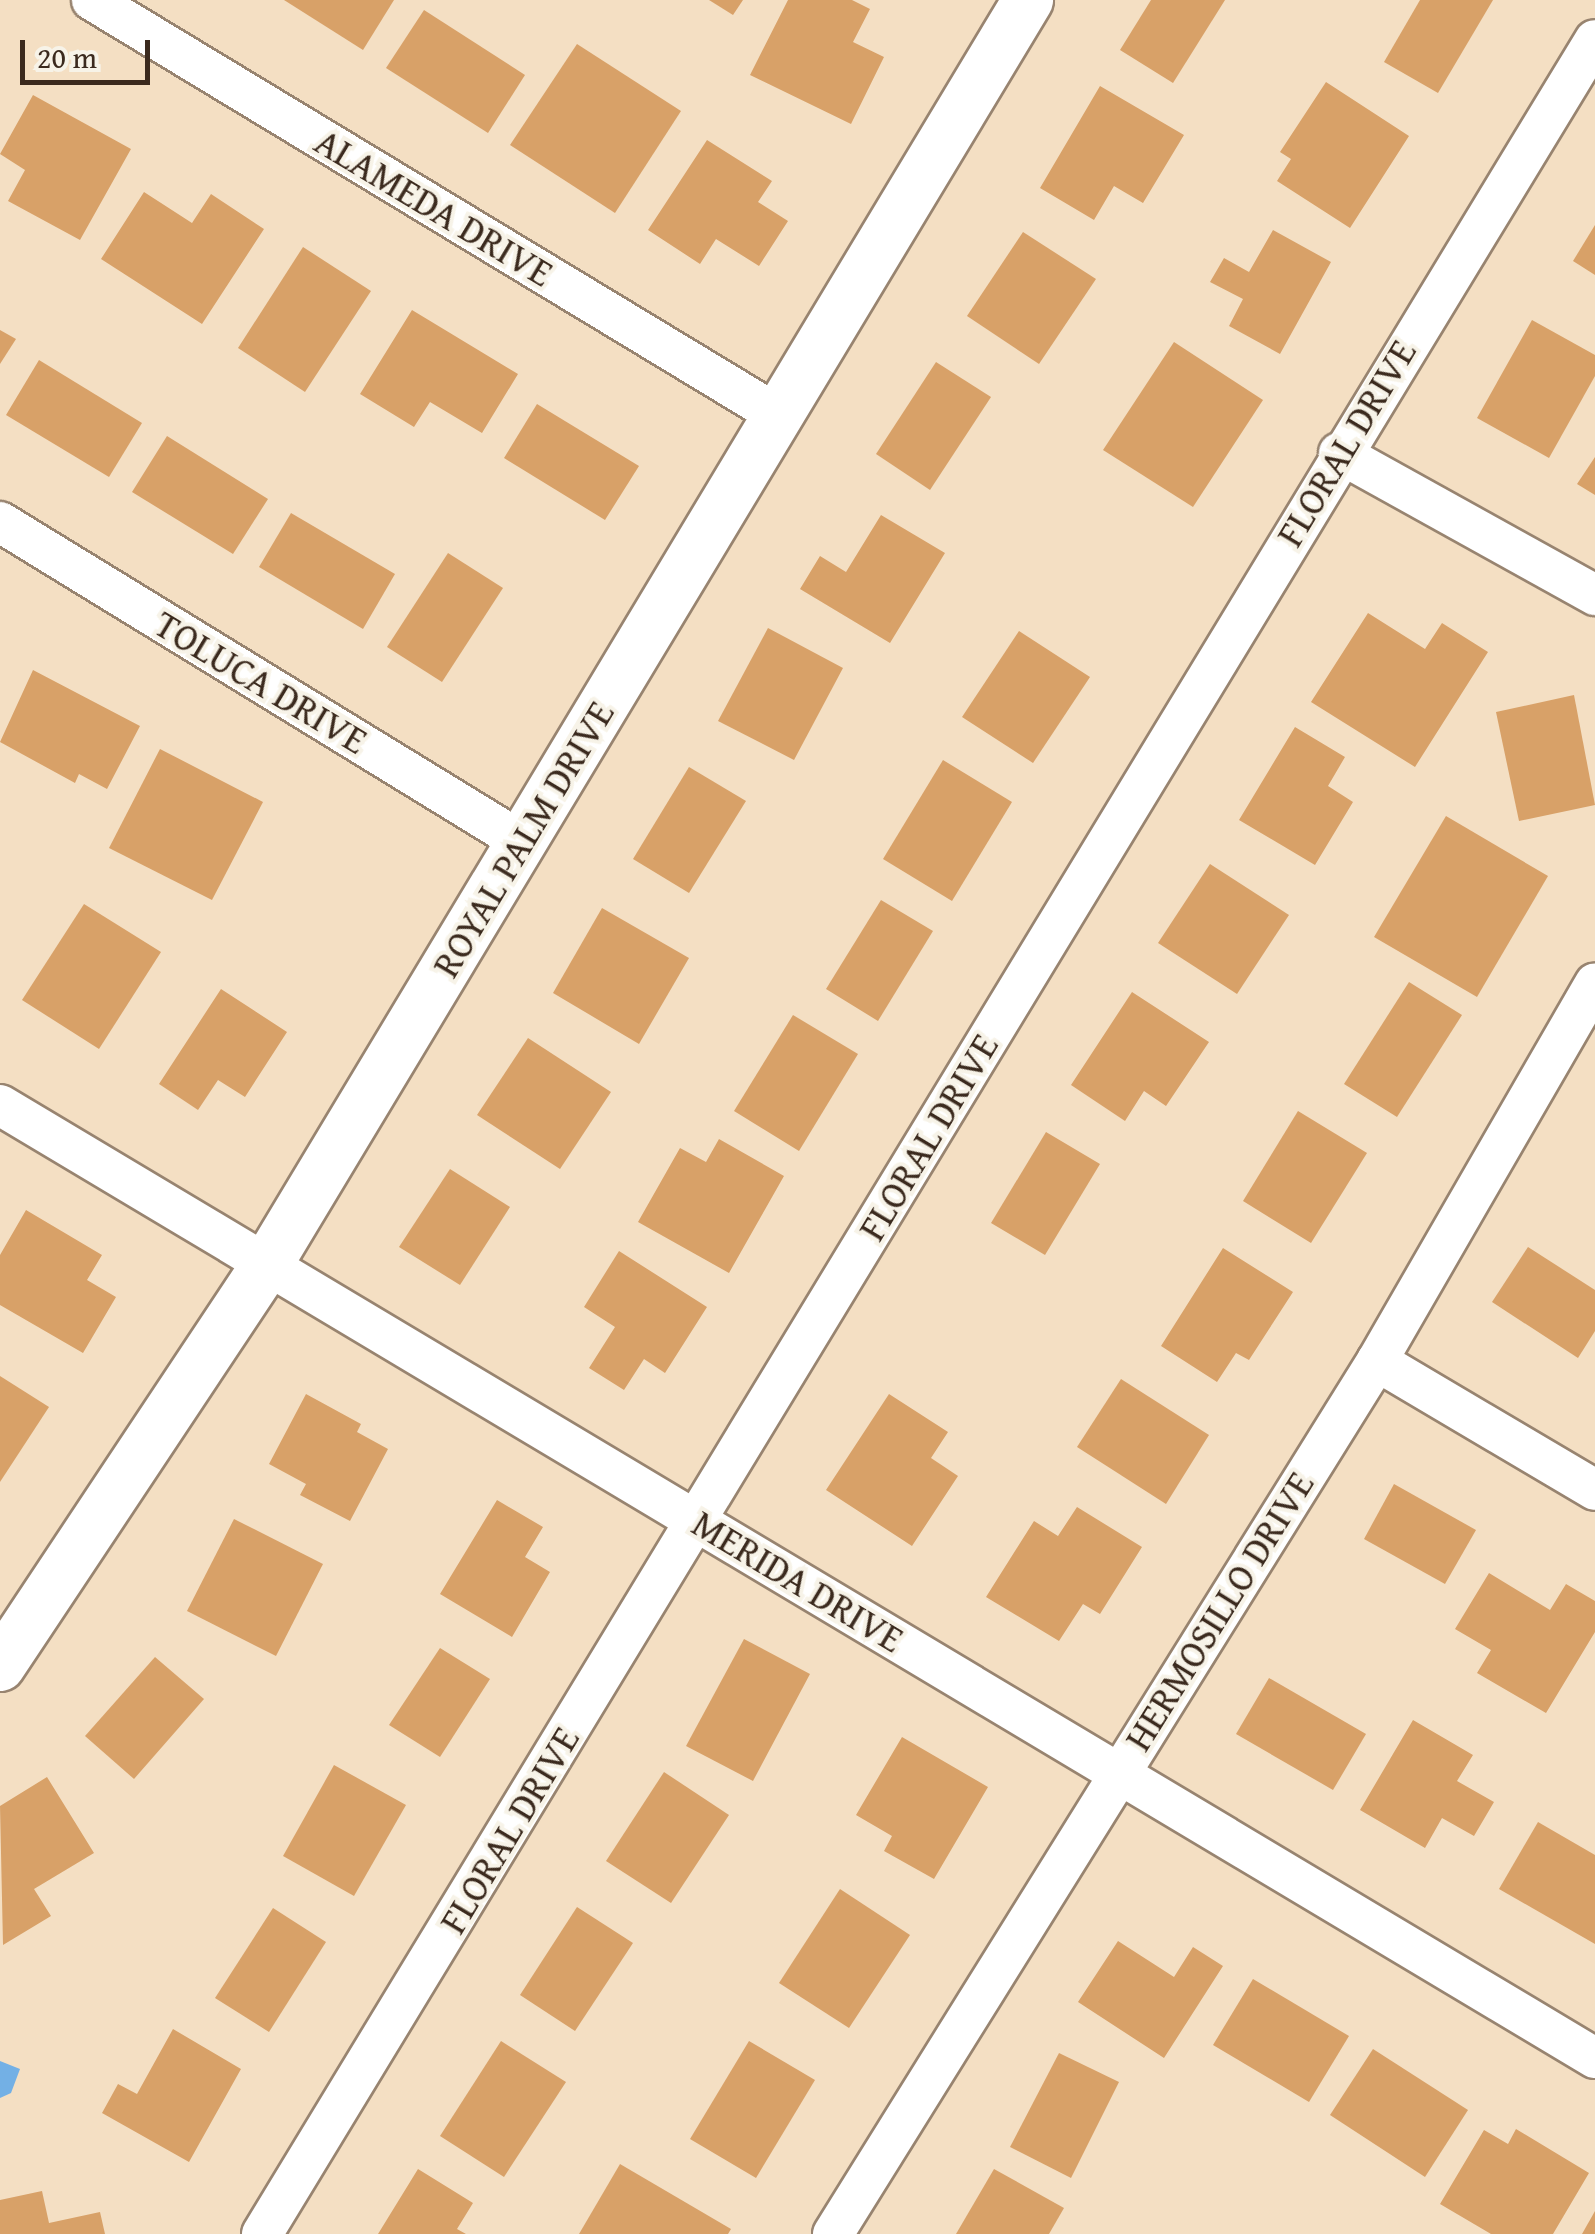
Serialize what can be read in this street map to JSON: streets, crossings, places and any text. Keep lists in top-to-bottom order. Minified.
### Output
{"streets":{"street":["ALAMEDA DRIVE","FLORAL DRIVE","TOLUCA DRIVE","ROYAL PALM DRIVE","MERIDA DRIVE","HERMOSILLO DRIVE"]},"crossings":[["ALAMEDA DRIVE","ROYAL PALM DRIVE"],["FLORAL DRIVE","MERIDA DRIVE"],["TOLUCA DRIVE","ROYAL PALM DRIVE"],["ROYAL PALM DRIVE","MERIDA DRIVE"],["MERIDA DRIVE","HERMOSILLO DRIVE"]],"scale_bar":"20 m"}
